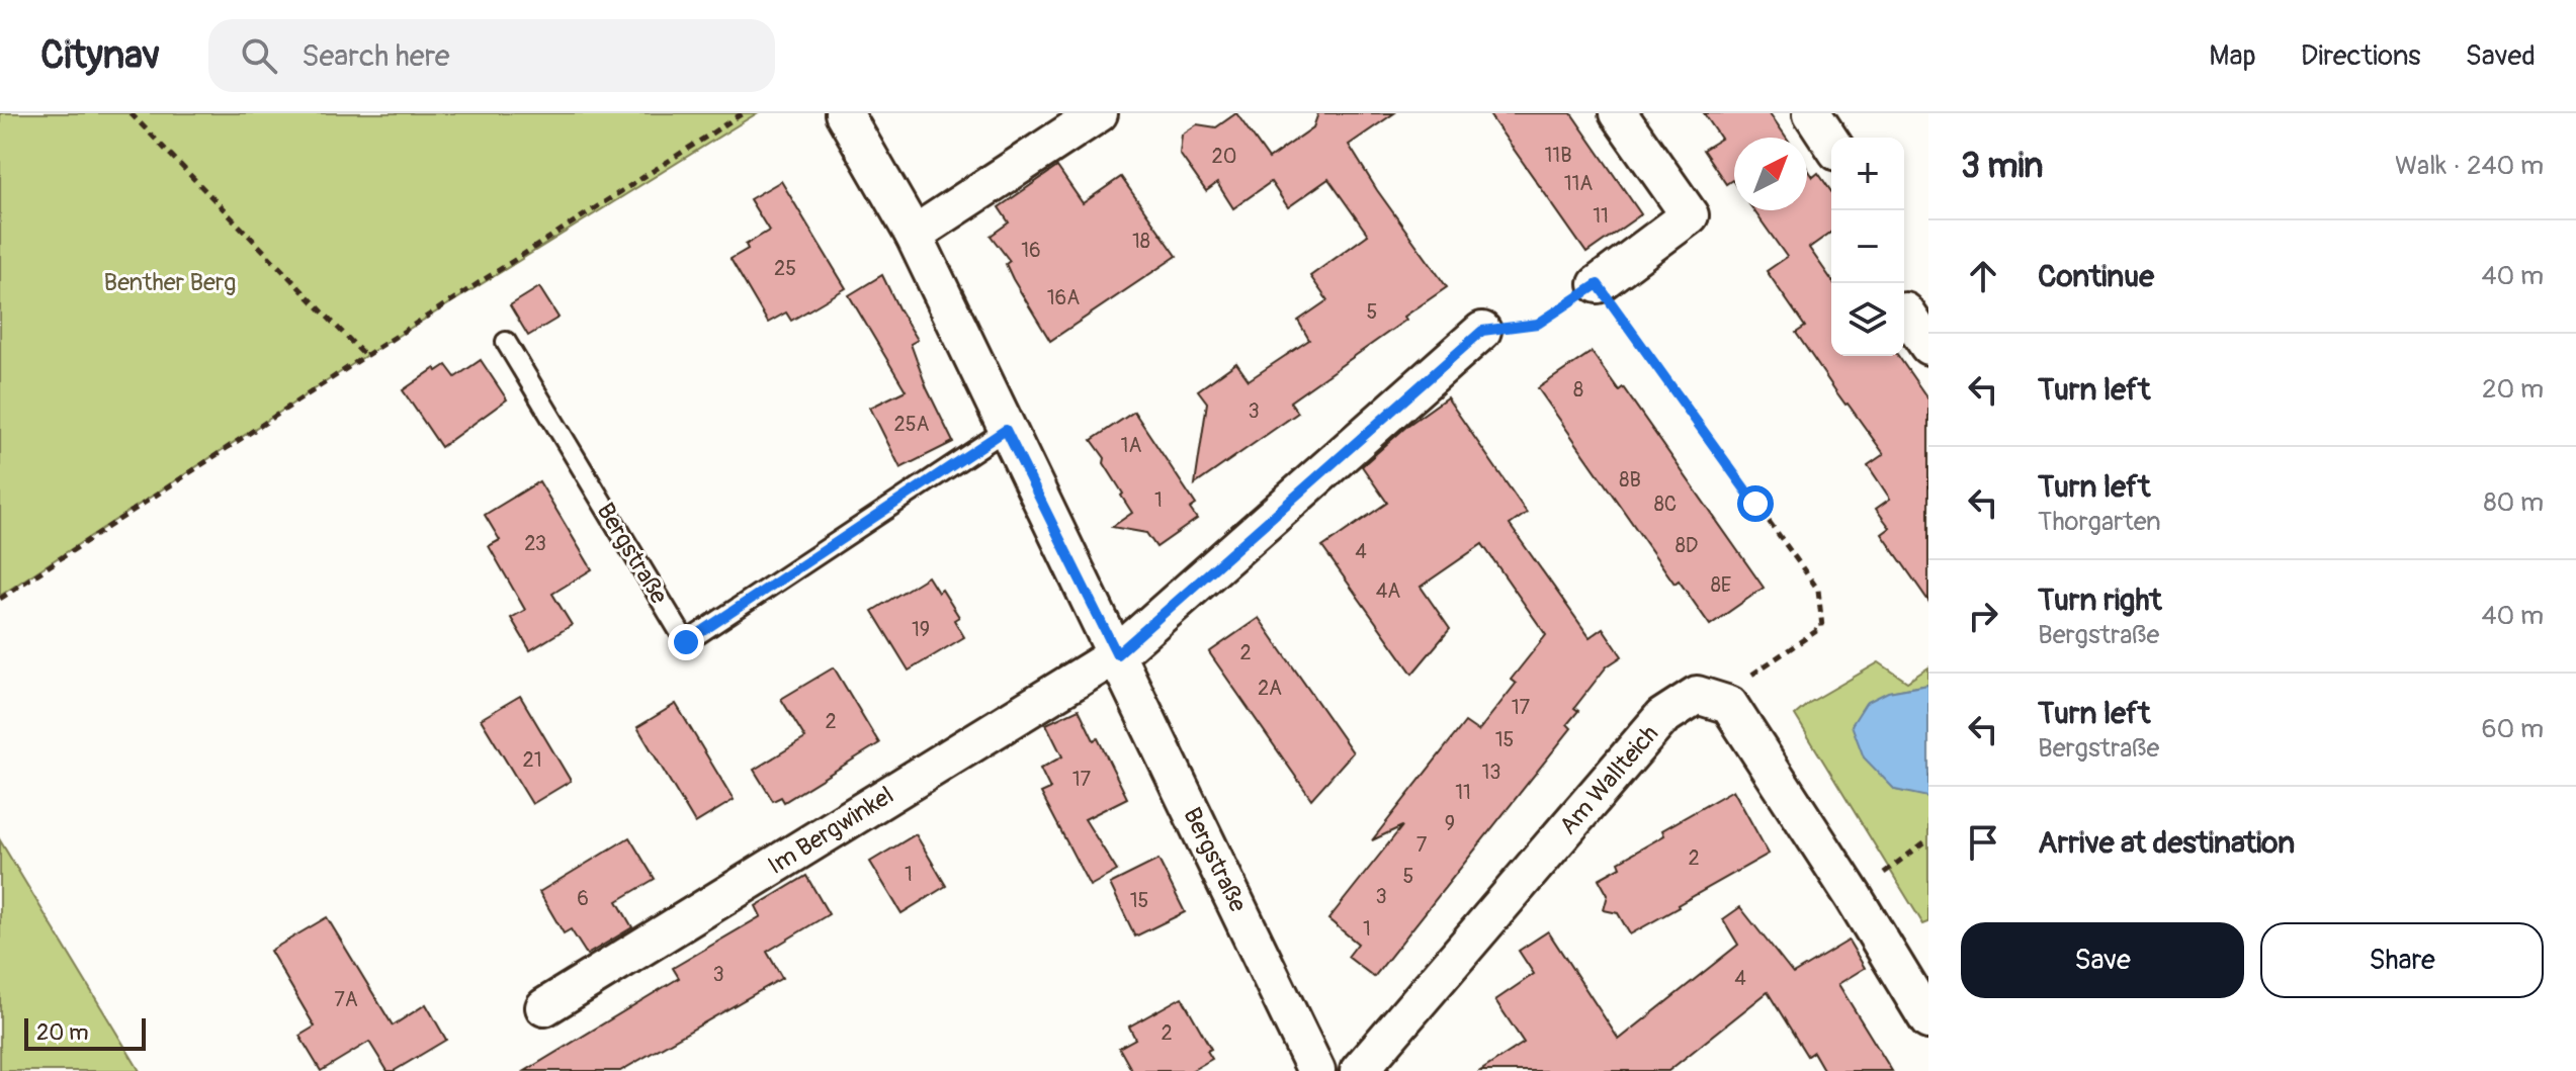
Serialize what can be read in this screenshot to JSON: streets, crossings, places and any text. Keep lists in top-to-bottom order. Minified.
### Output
{"streets":{"street":["Bergstraße","Am Wallteich","Im Bergwinkel"]},"crossings":[["Bergstraße","Im Bergwinkel"]],"parks":["Benther Berg"],"house_numbers":["11B","20","11A","11","18","16","25","16A","5","8","3","25A","1A","8B","1","8C","23","8D","4","8E","4A","19","2","2A","17","2","15","21","13","17","11","9","7","2","1","5","3","6","15","1","3","4","7A","2"],"scale_bar":"20 m","north":"top right","page":{"header":"Citynav","search":"Search here","nav":["Map","Directions","Saved"],"heading":["3 min","Walk · 240 m"],"map_buttons":["+","−"],"list":[["Continue","40 m"],["Turn left","20 m"],["Turn left","Thorgarten","80 m"],["Turn right","Bergstraße","40 m"],["Turn left","Bergstraße","60 m"],"Arrive at destination"],"buttons":["Save","Share"],"scale":"20 m"}}
